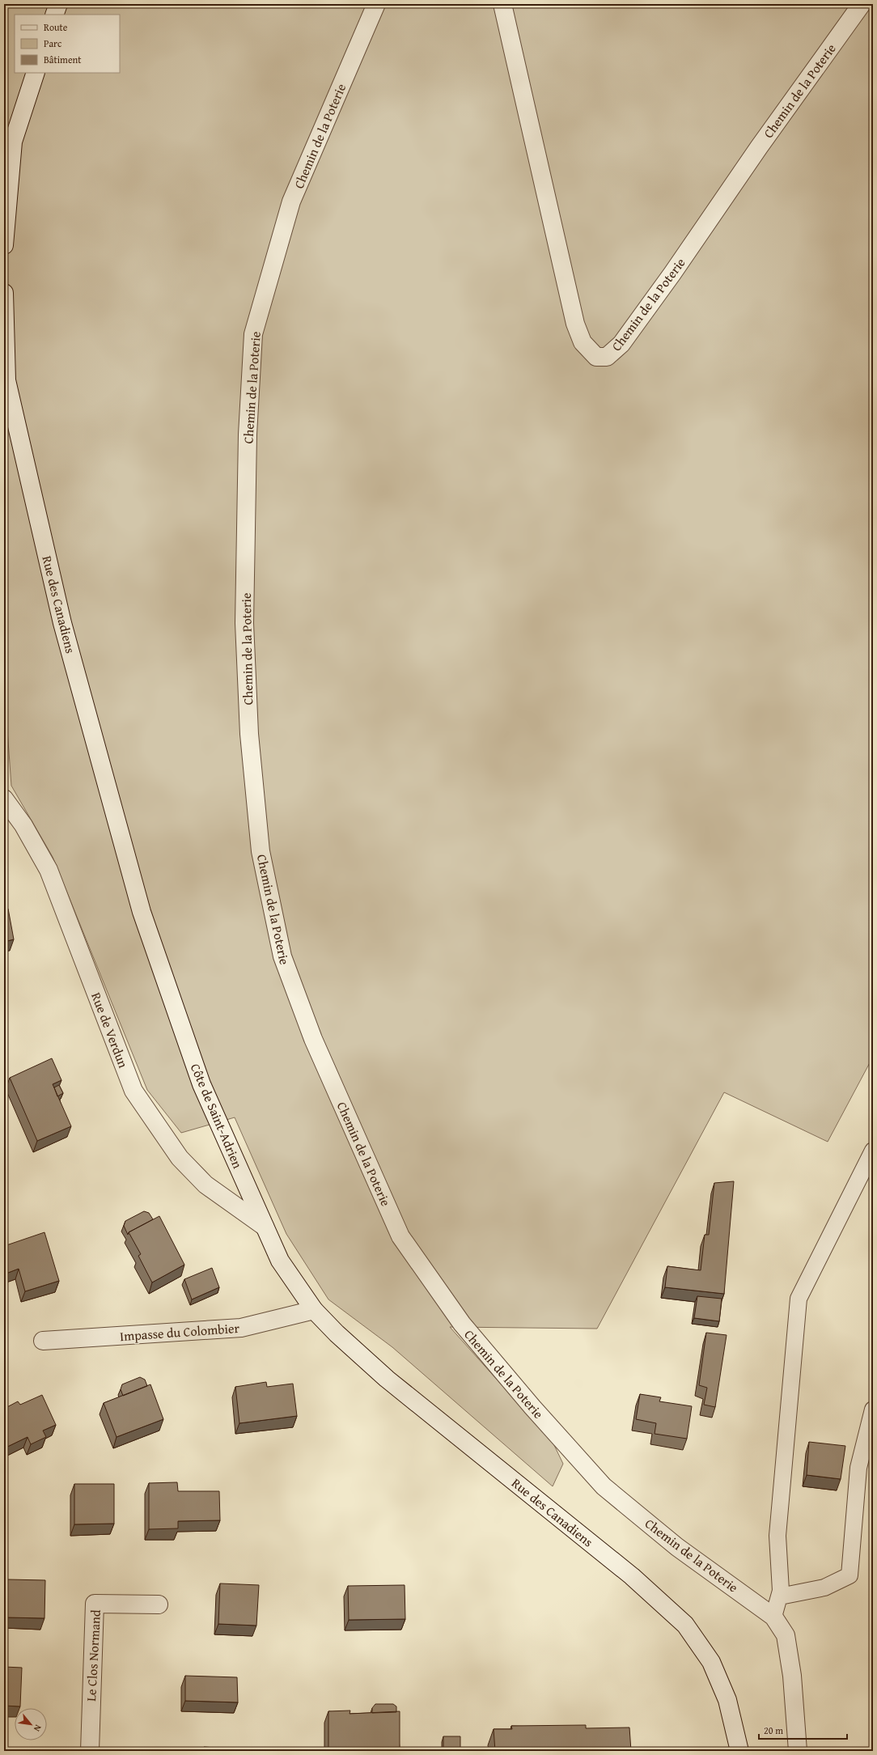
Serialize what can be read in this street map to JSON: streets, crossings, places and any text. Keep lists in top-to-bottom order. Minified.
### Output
{"streets":{"street":["Chemin de la Poterie","Rue des Canadiens","Rue de Verdun","Côte de Saint-Adrien","Impasse du Colombier","Le Clos Normand"]},"crossings":[["Rue des Canadiens","Côte de Saint-Adrien"],["Rue des Canadiens","Impasse du Colombier"],["Rue de Verdun","Côte de Saint-Adrien"],["Côte de Saint-Adrien","Impasse du Colombier"]],"legend":["Route","Parc","Bâtiment"],"scale_bar":"20 m","north":"bottom right"}
